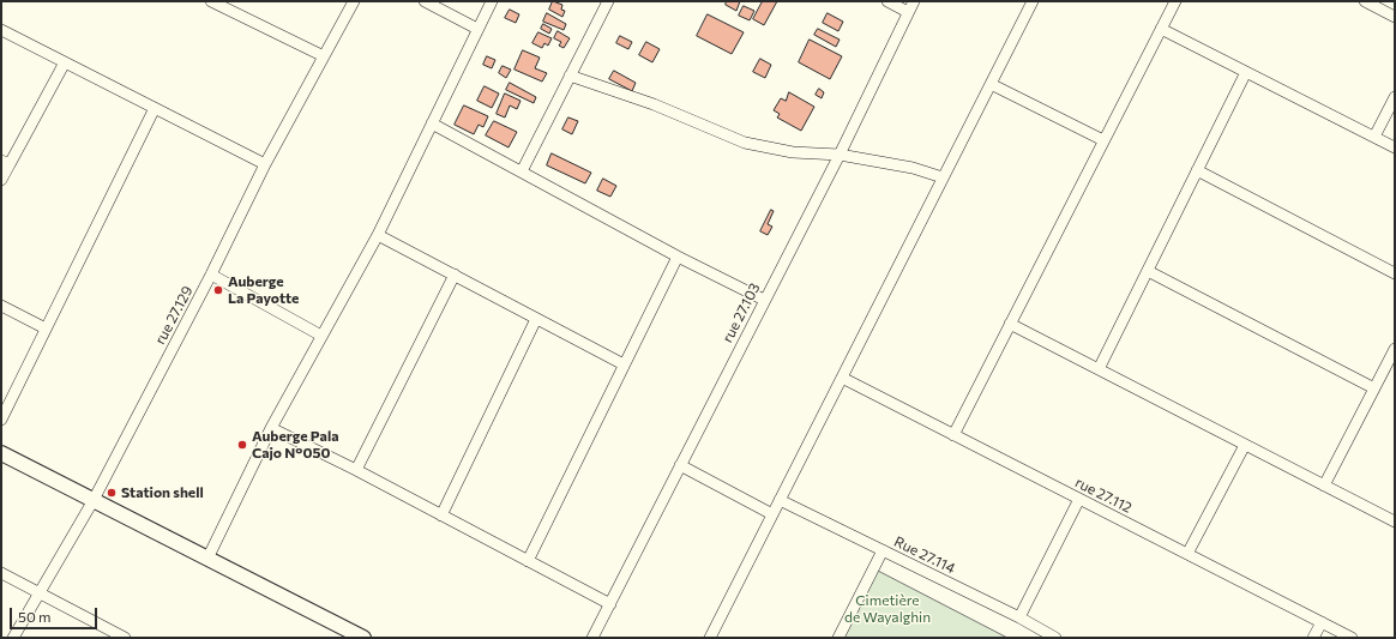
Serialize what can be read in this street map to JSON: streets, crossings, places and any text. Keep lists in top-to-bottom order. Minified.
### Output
{"streets":{"street":["rue 27.103","rue 27.129","rue 27.112","Rue 27.114"]},"parks":["Cimetière de Wayalghin"],"places":["Auberge La Payotte","Auberge Pala Cajo N°050","Station shell"],"scale_bar":"50 m"}
